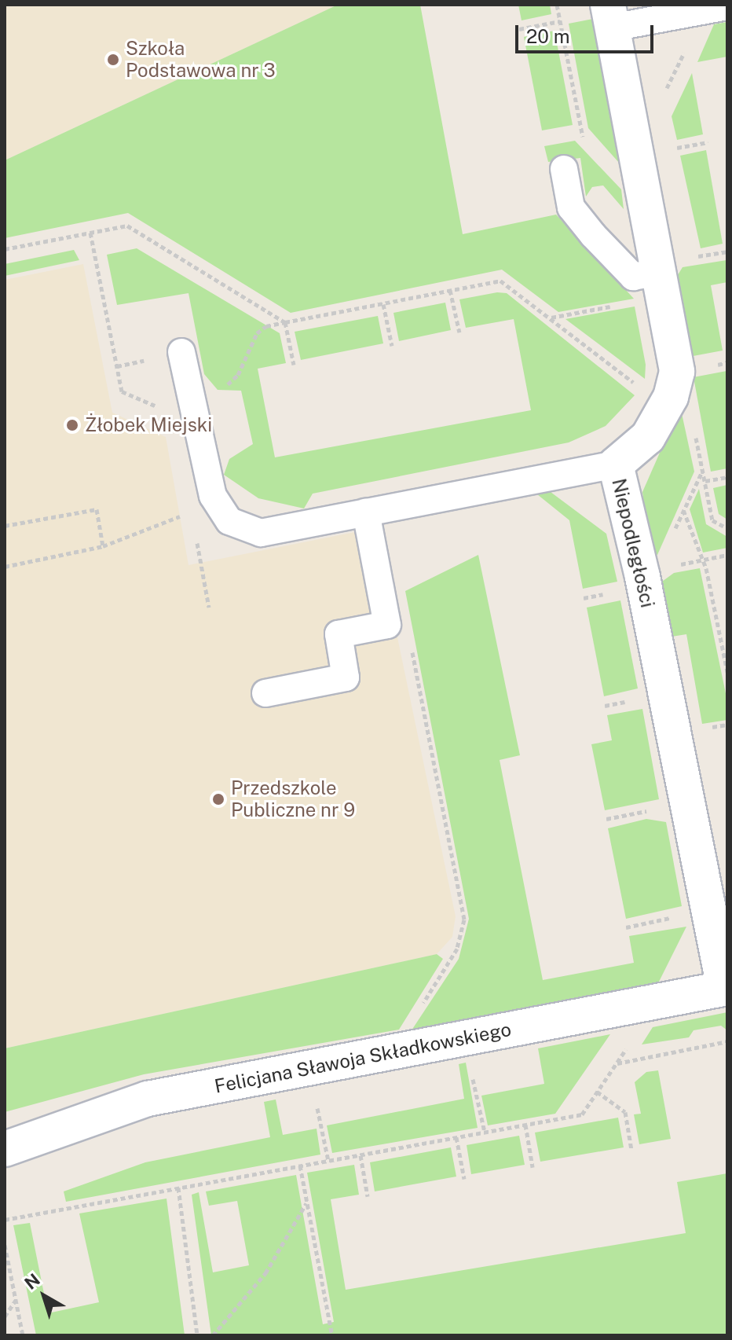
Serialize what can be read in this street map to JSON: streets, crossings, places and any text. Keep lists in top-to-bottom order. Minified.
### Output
{"streets":{"street":["Niepodległości","Felicjana Sławoja Składkowskiego"]},"crossings":[["Niepodległości","Felicjana Sławoja Składkowskiego"]],"places":["Szkoła Podstawowa nr 3","Żłobek Miejski","Przedszkole Publiczne nr 9"],"scale_bar":"20 m","north":"top left"}
